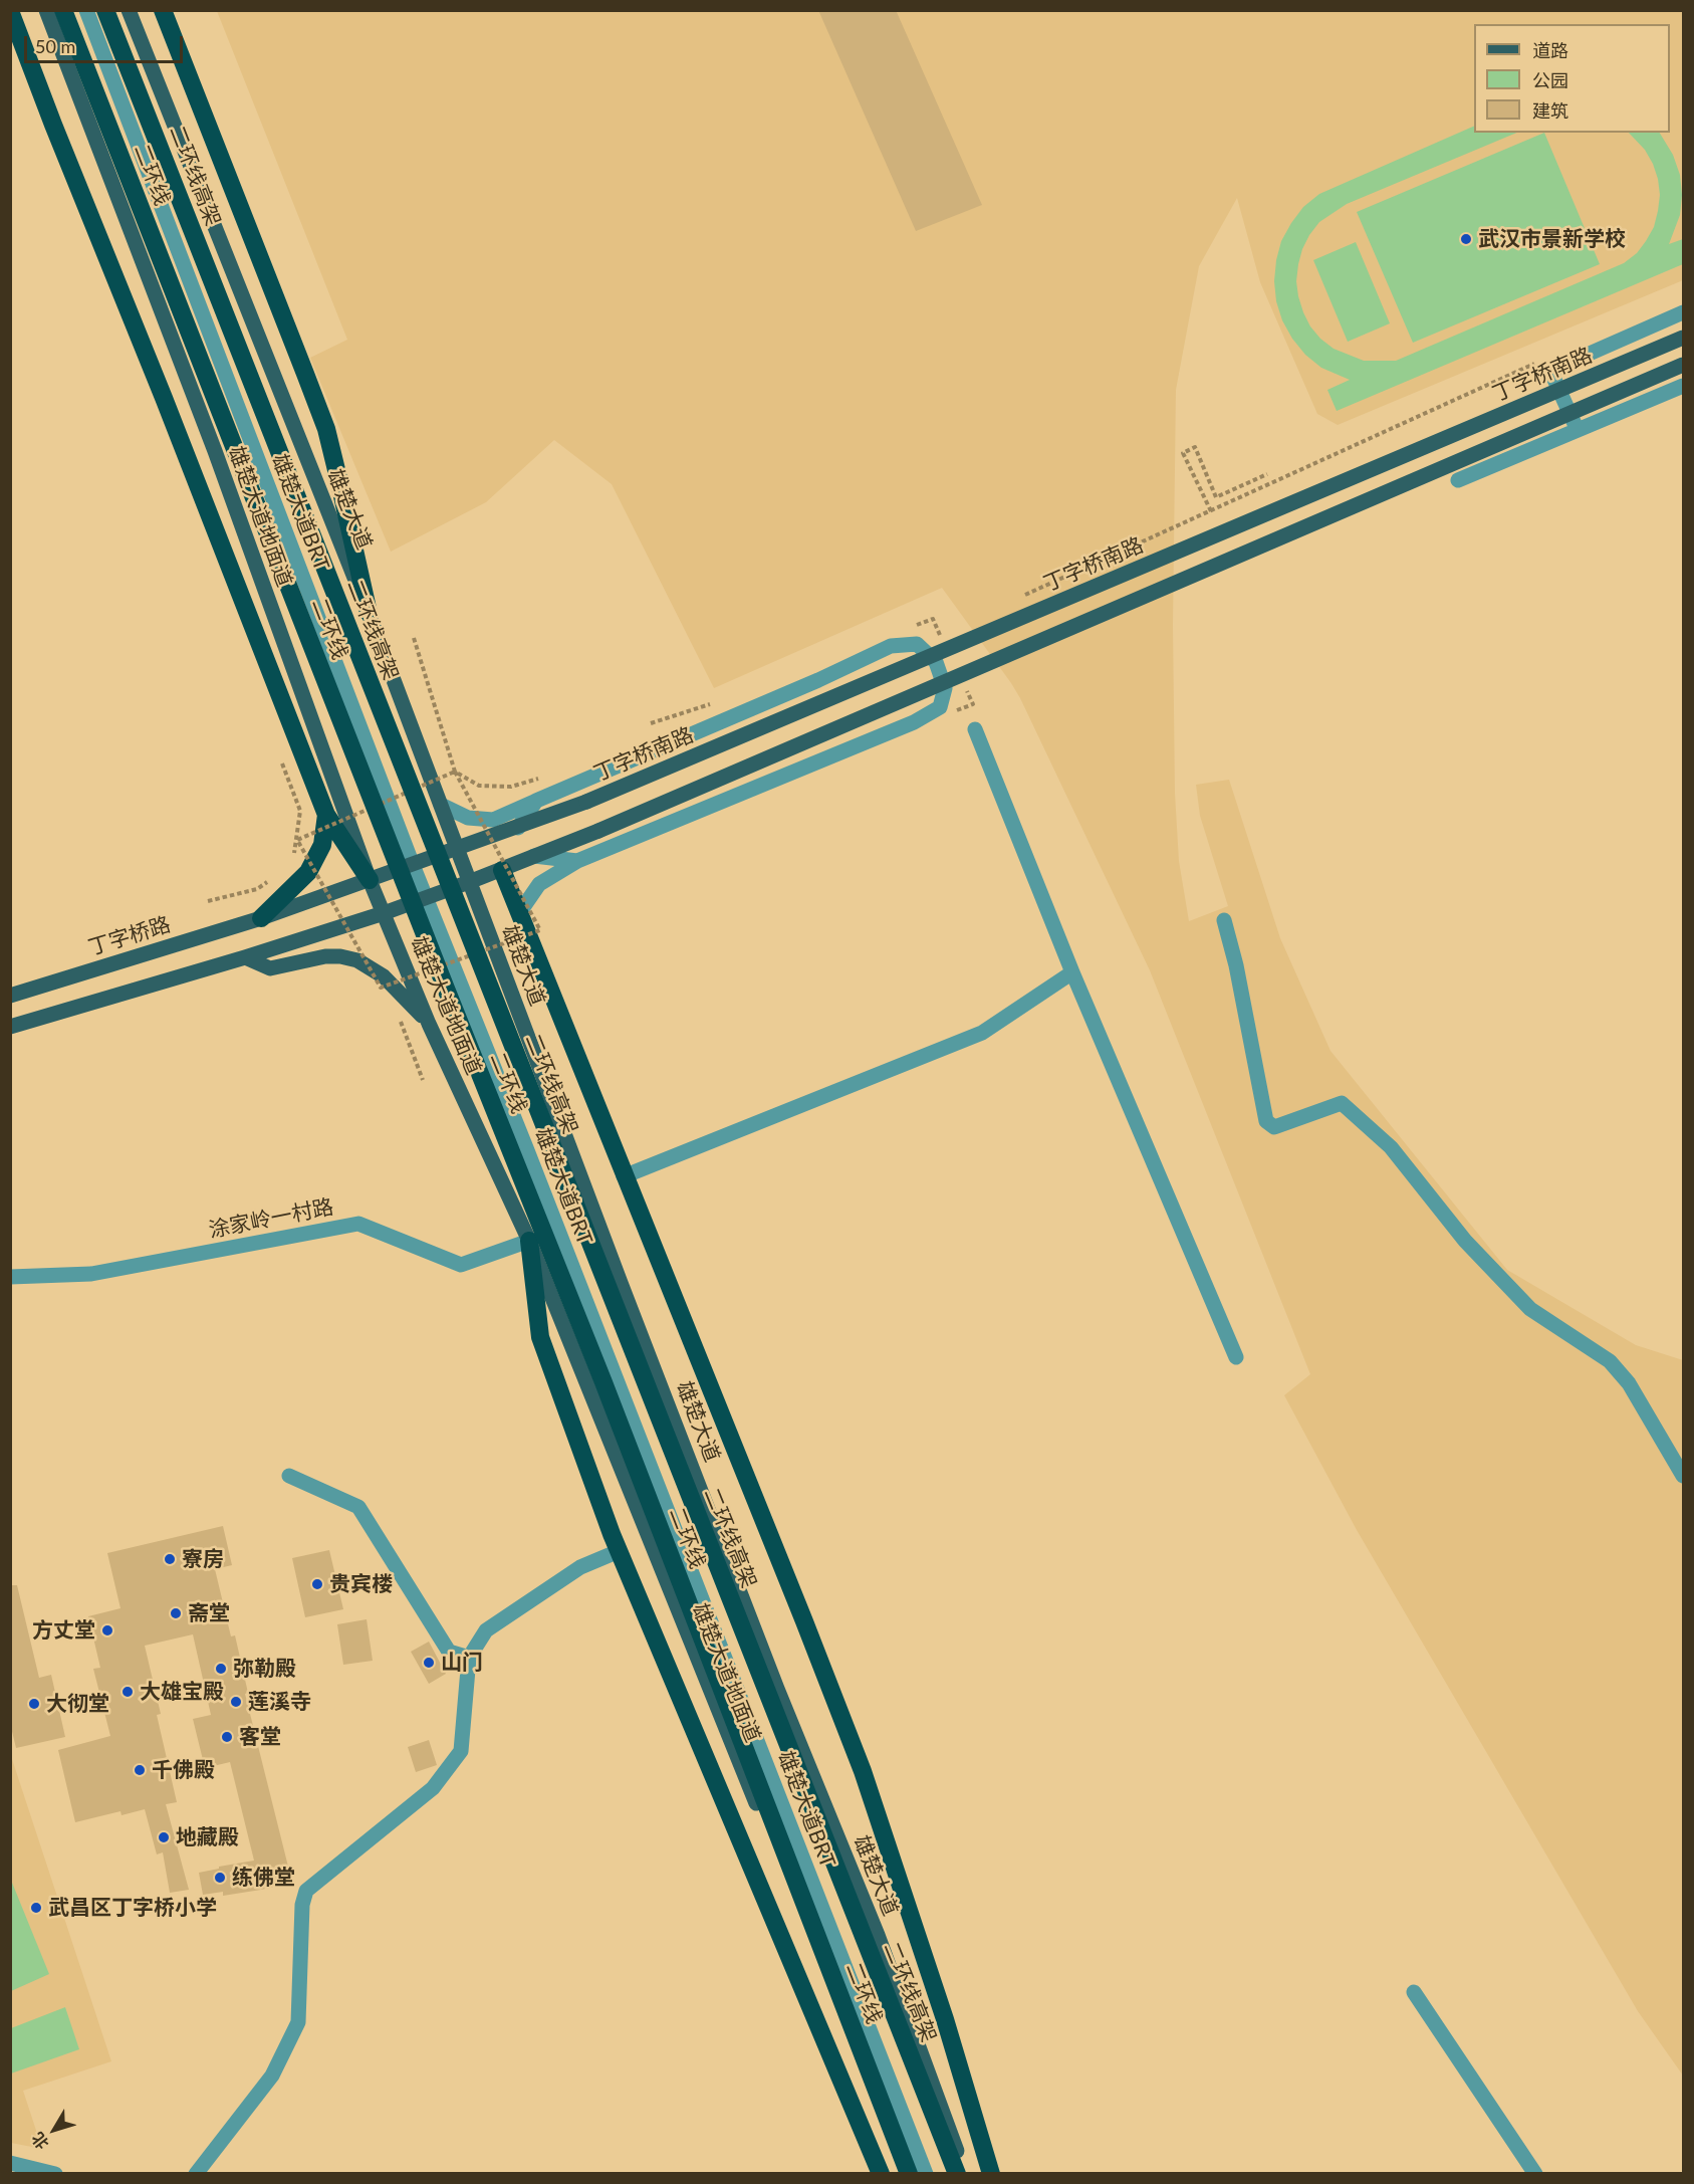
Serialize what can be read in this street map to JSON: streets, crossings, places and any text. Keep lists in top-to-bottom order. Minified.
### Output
{"streets":{"highway":["二环线","二环线高架"],"main road":["丁字桥南路","雄楚大道","雄楚大道地面道","丁字桥路"],"street":["雄楚大道BRT","涂家岭一村路"]},"crossings":[["丁字桥南路","雄楚大道"],["丁字桥南路","雄楚大道BRT"],["丁字桥南路","雄楚大道地面道"],["丁字桥南路","丁字桥路"],["雄楚大道地面道","丁字桥路"],["雄楚大道地面道","涂家岭一村路"]],"places":["武汉市景新学校","寮房","贵宾楼","斋堂","方丈堂","山门","弥勒殿","大雄宝殿","莲溪寺","大彻堂","客堂","千佛殿","地藏殿","练佛堂","武昌区丁字桥小学"],"legend":["道路","公园","建筑"],"scale_bar":"50 m","north":"bottom left"}
